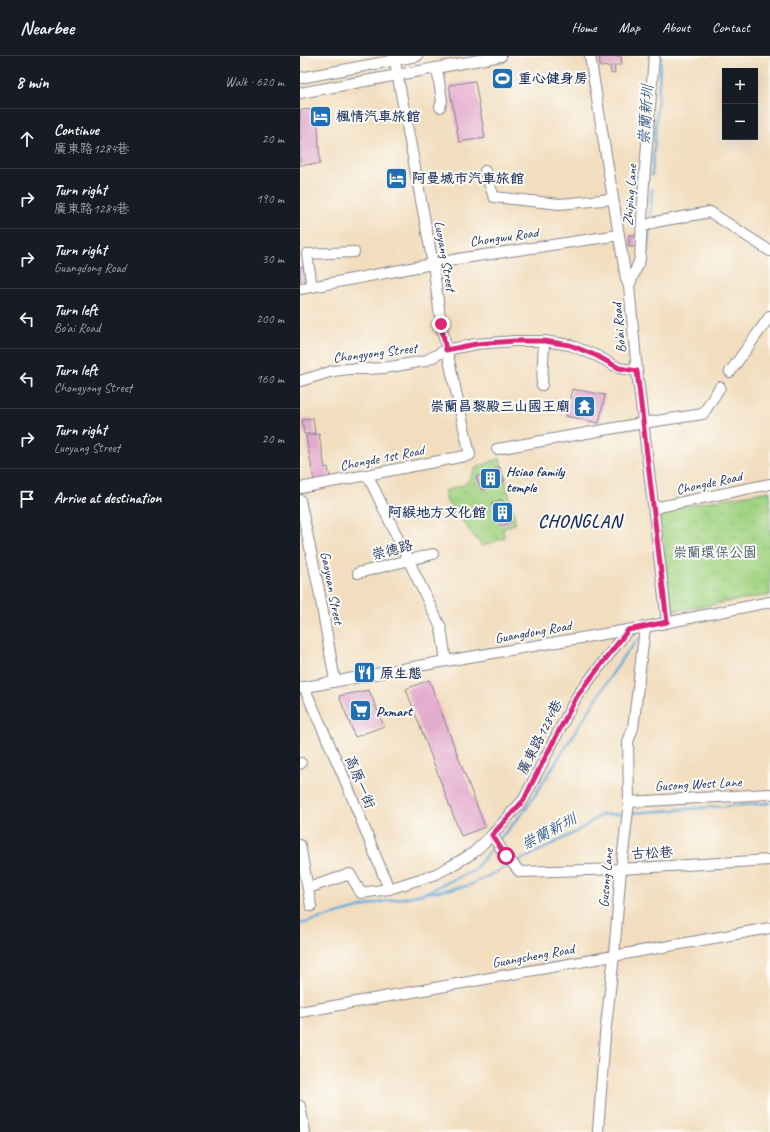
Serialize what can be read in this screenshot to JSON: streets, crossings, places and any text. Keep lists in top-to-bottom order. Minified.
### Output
{"streets":{"street":["Zhiping Lane","Chongwu Road","Luoyang Street","Bo'ai Road","Chongyong Street","Chongde 1st Road","Chongde Road","崇德路","Gaoyuan Street","Guangdong Road","廣東路1284巷","高原一街","Gusong West Lane","古松巷","Gusong Lane","Guangsheng Road"]},"crossings":[["Zhiping Lane","Bo'ai Road"],["Chongwu Road","Luoyang Street"],["Chongwu Road","Bo'ai Road"],["Luoyang Street","Chongyong Street"],["Luoyang Street","Chongde 1st Road"],["Bo'ai Road","Chongyong Street"],["Bo'ai Road","Chongde Road"],["Bo'ai Road","Guangdong Road"],["Gaoyuan Street","Guangdong Road"],["Guangdong Road","廣東路1284巷"],["Guangdong Road","高原一街"],["Guangdong Road","Gusong Lane"],["廣東路1284巷","高原一街"],["廣東路1284巷","古松巷"],["Gusong West Lane","Gusong Lane"],["古松巷","Gusong Lane"],["Gusong Lane","Guangsheng Road"]],"districts":["CHONGLAN"],"water":["崇蘭新圳"],"parks":["崇蘭環保公園"],"places":{"sports":["重心健身房"],"hotel":["楓情汽車旅館","阿曼城市汽車旅館"],"temple":["崇蘭昌黎殿三山國王廟"],"building":["Hsiao family temple","阿緱地方文化館"],"restaurant":["原生態"],"supermarket":["Pxmart"]},"page":{"header":"Nearbee","nav":["Home","Map","About","Contact"],"heading":["8 min","Walk · 620 m"],"map_buttons":["+","−"],"list":[["Continue","廣東路1284巷","20 m"],["Turn right","廣東路1284巷","190 m"],["Turn right","Guangdong Road","30 m"],["Turn left","Bo'ai Road","200 m"],["Turn left","Chongyong Street","160 m"],["Turn right","Luoyang Street","20 m"],"Arrive at destination"]}}
